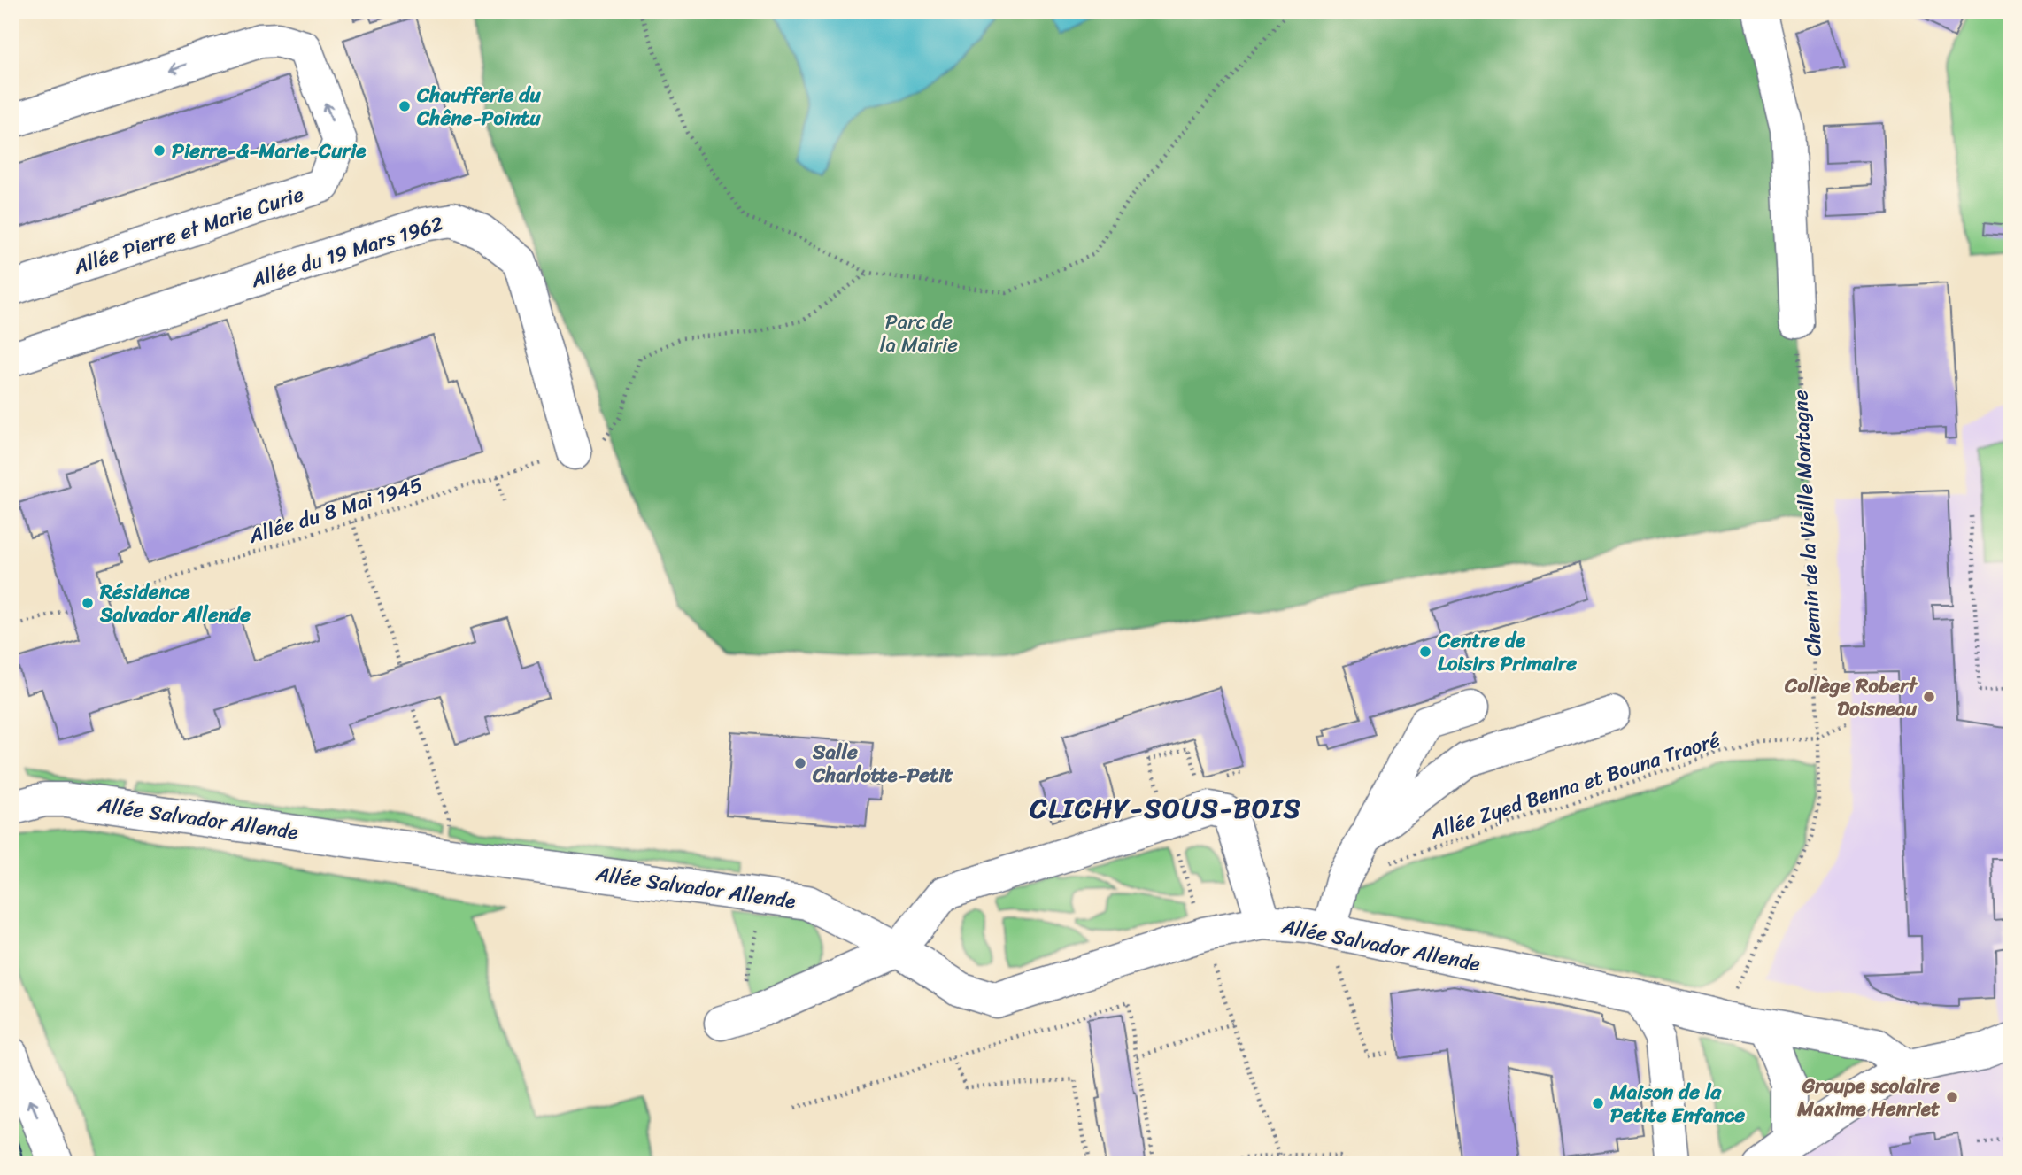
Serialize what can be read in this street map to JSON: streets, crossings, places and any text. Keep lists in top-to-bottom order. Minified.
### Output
{"streets":{"street":["Allée Pierre et Marie Curie","Allée du 19 Mars 1962","Allée Salvador Allende"],"path":["Allée du 8 Mai 1945","Chemin de la Vieille Montagne","Allée Zyed Benna et Bouna Traoré"]},"crossings":[["Allée du 19 Mars 1962","Allée du 8 Mai 1945"],["Chemin de la Vieille Montagne","Allée Zyed Benna et Bouna Traoré"],["Chemin de la Vieille Montagne","Allée Salvador Allende"]],"districts":["CLICHY-SOUS-BOIS"],"parks":["Parc de la Mairie"],"places":["Chaufferie du Chêne-Pointu","Pierre-&-Marie-Curie","Résidence Salvador Allende","Centre de Loisirs Primaire","Collège Robert Doisneau","Salle Charlotte-Petit","Groupe scolaire Maxime Henriet","Maison de la Petite Enfance"]}
